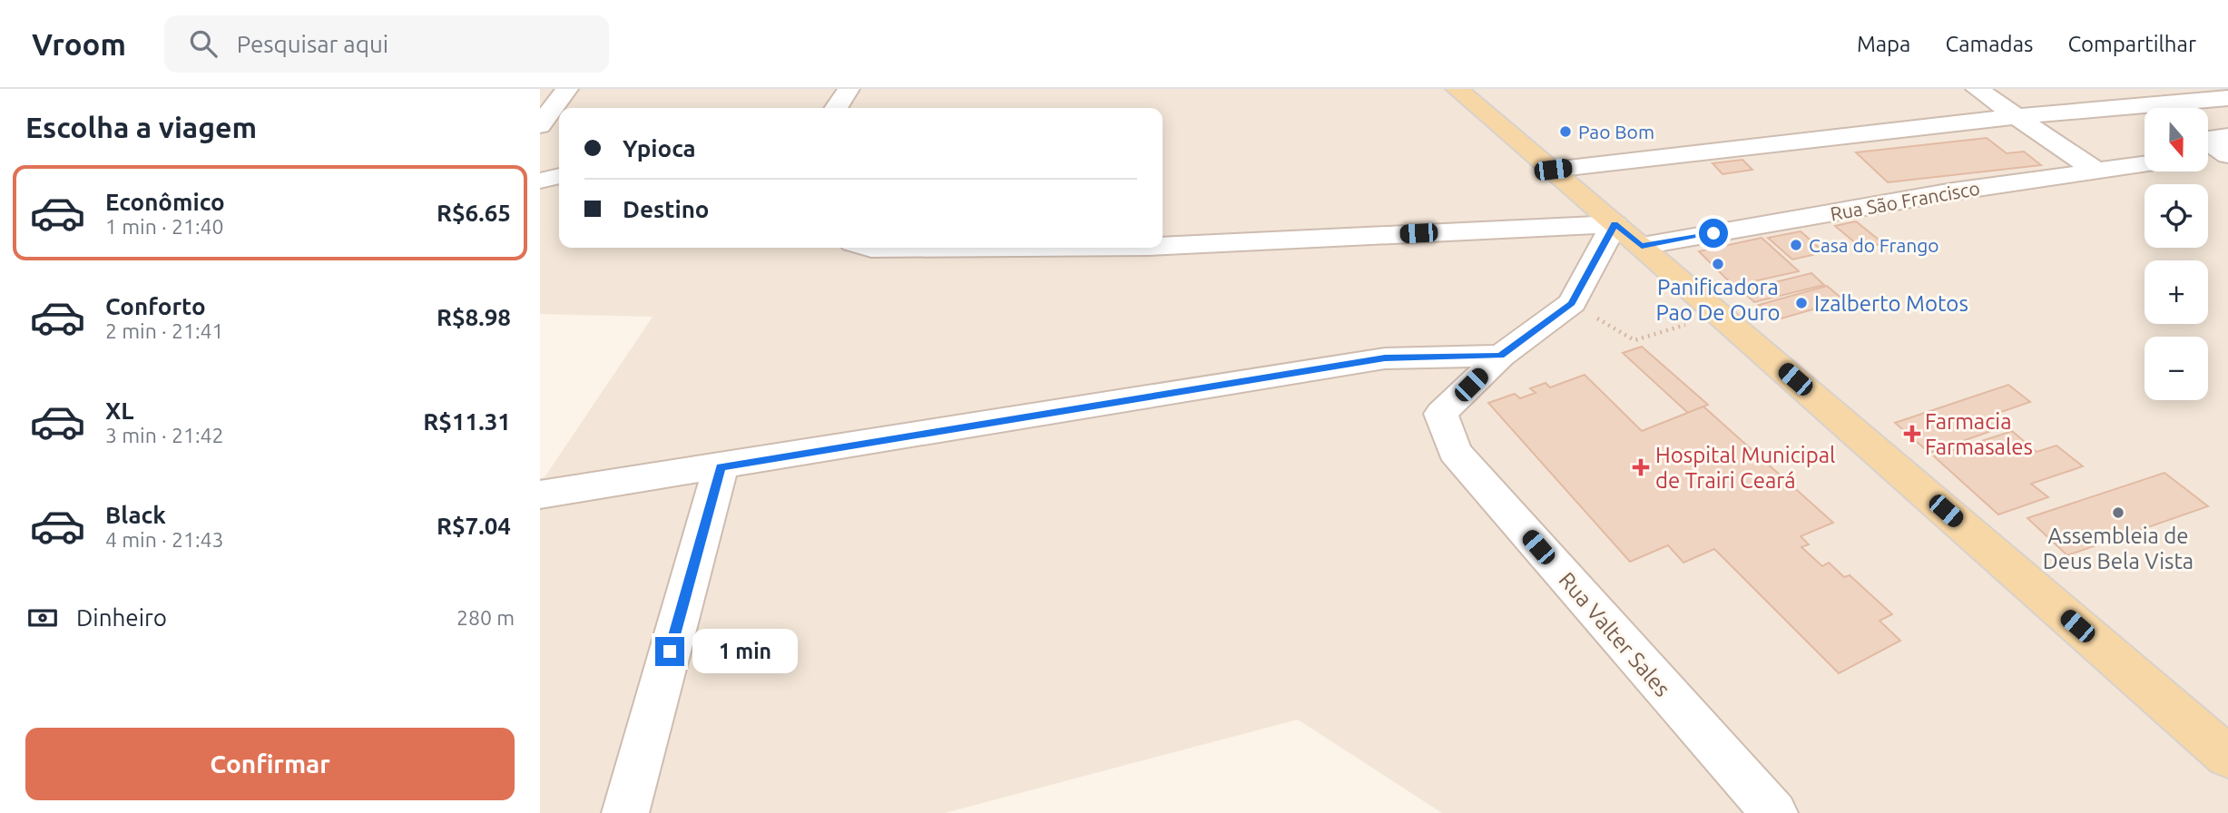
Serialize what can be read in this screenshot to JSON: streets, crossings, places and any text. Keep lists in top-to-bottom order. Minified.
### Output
{"streets":{"street":["Rua São Francisco","Rua Valter Sales"]},"crossings":[["Rua São Francisco","Rua Valter Sales"]],"places":{"other":["Pao Bom","Casa do Frango","Panificadora Pao De Ouro","Izalberto Motos","Assembleia de Deus Bela Vista"],"health":["Farmacia Farmasales","Hospital Municipal de Trairi Ceará"]},"north":"bottom","page":{"header":"Vroom","search":"Pesquisar aqui","nav":["Mapa","Camadas","Compartilhar"],"heading":"Escolha a viagem","map_buttons":["+","−"],"banner":["Ypioca","Destino"],"list":[{"name":"Econômico","note":"1 min · 21:40","value":"R$6.65"},{"name":"Conforto","note":"2 min · 21:41","value":"R$8.98"},{"name":"XL","note":"3 min · 21:42","value":"R$11.31"},{"name":"Black","note":"4 min · 21:43","value":"R$7.04"}],"pay":["Dinheiro","280 m"],"bubble":"1 min","buttons":"Confirmar"}}
